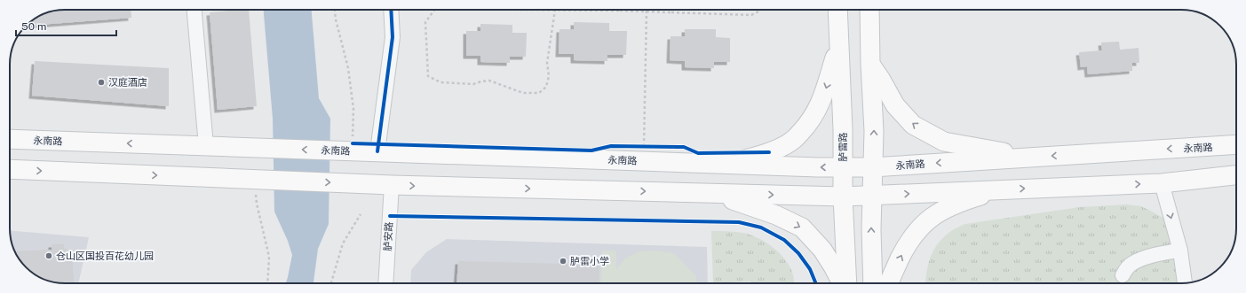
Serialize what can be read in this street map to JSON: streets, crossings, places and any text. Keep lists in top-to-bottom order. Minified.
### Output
{"streets":{"main road":["永南路","胪雷路"],"street":["胪安路"]},"crossings":[["永南路","胪雷路"]],"places":["汉庭酒店","仓山区国投百花幼儿园","胪雷小学"],"scale_bar":"50 m"}
